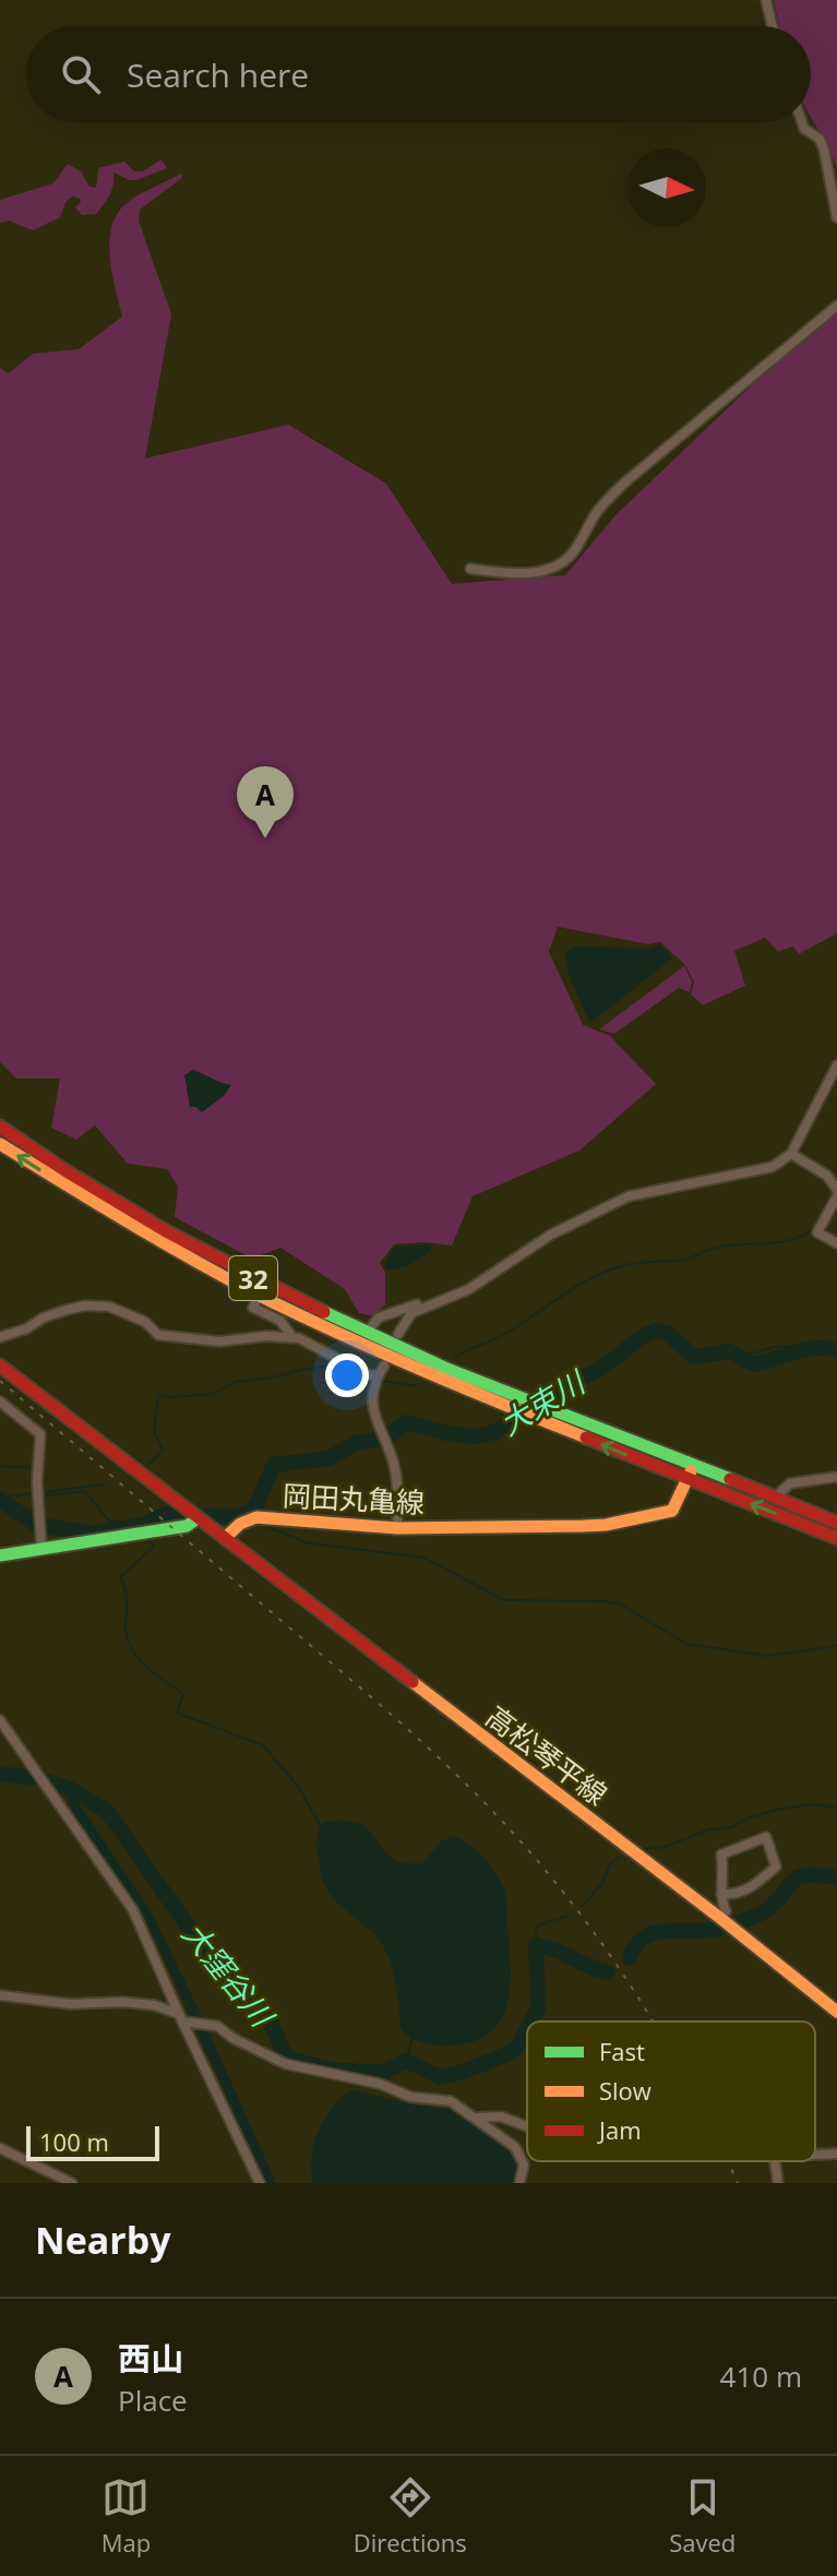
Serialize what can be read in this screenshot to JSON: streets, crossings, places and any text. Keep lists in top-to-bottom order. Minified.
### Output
{"streets":{"main road":["32","岡田丸亀線","高松琴平線"]},"crossings":[["32","岡田丸亀線"],["岡田丸亀線","高松琴平線"]],"water":["大束川","大窪谷川"],"legend":["Fast","Slow","Jam"],"scale_bar":"100 m","north":"right","page":{"search":"Search here","pins":"A","scale":"100 m","heading":"Nearby","list":[{"mark":"A","name":"西山","note":"Place","value":"410 m"}],"nav":["Map","Directions","Saved"]}}
